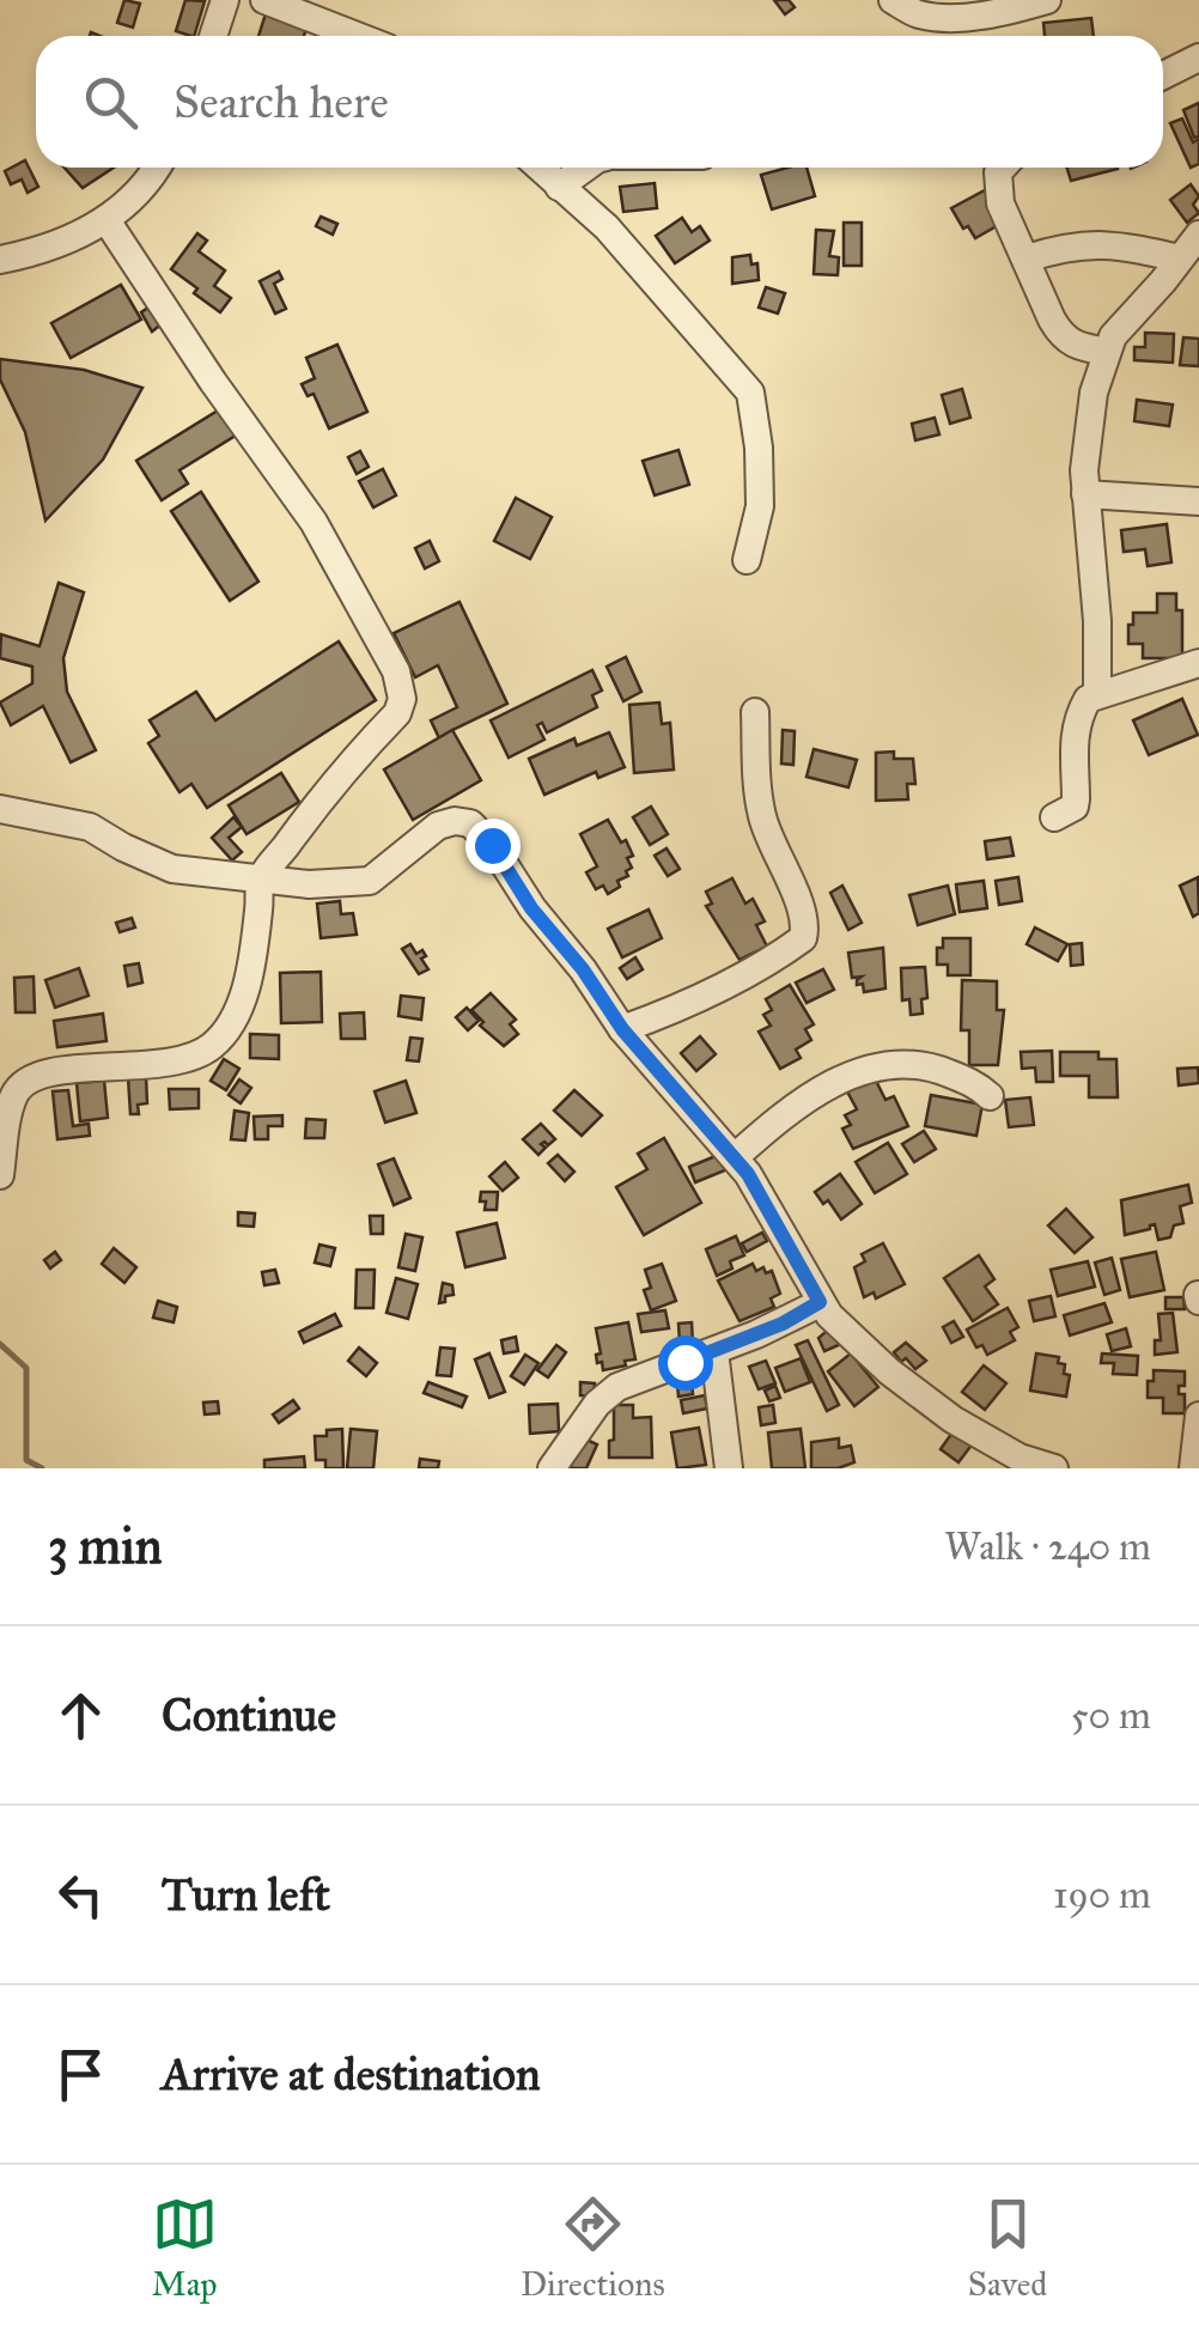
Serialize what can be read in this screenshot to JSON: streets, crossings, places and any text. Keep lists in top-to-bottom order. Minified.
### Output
{"page":{"search":"Search here","heading":["3 min","Walk · 240 m"],"list":[["Continue","50 m"],["Turn left","190 m"],"Arrive at destination"],"nav":["Map","Directions","Saved"]}}
